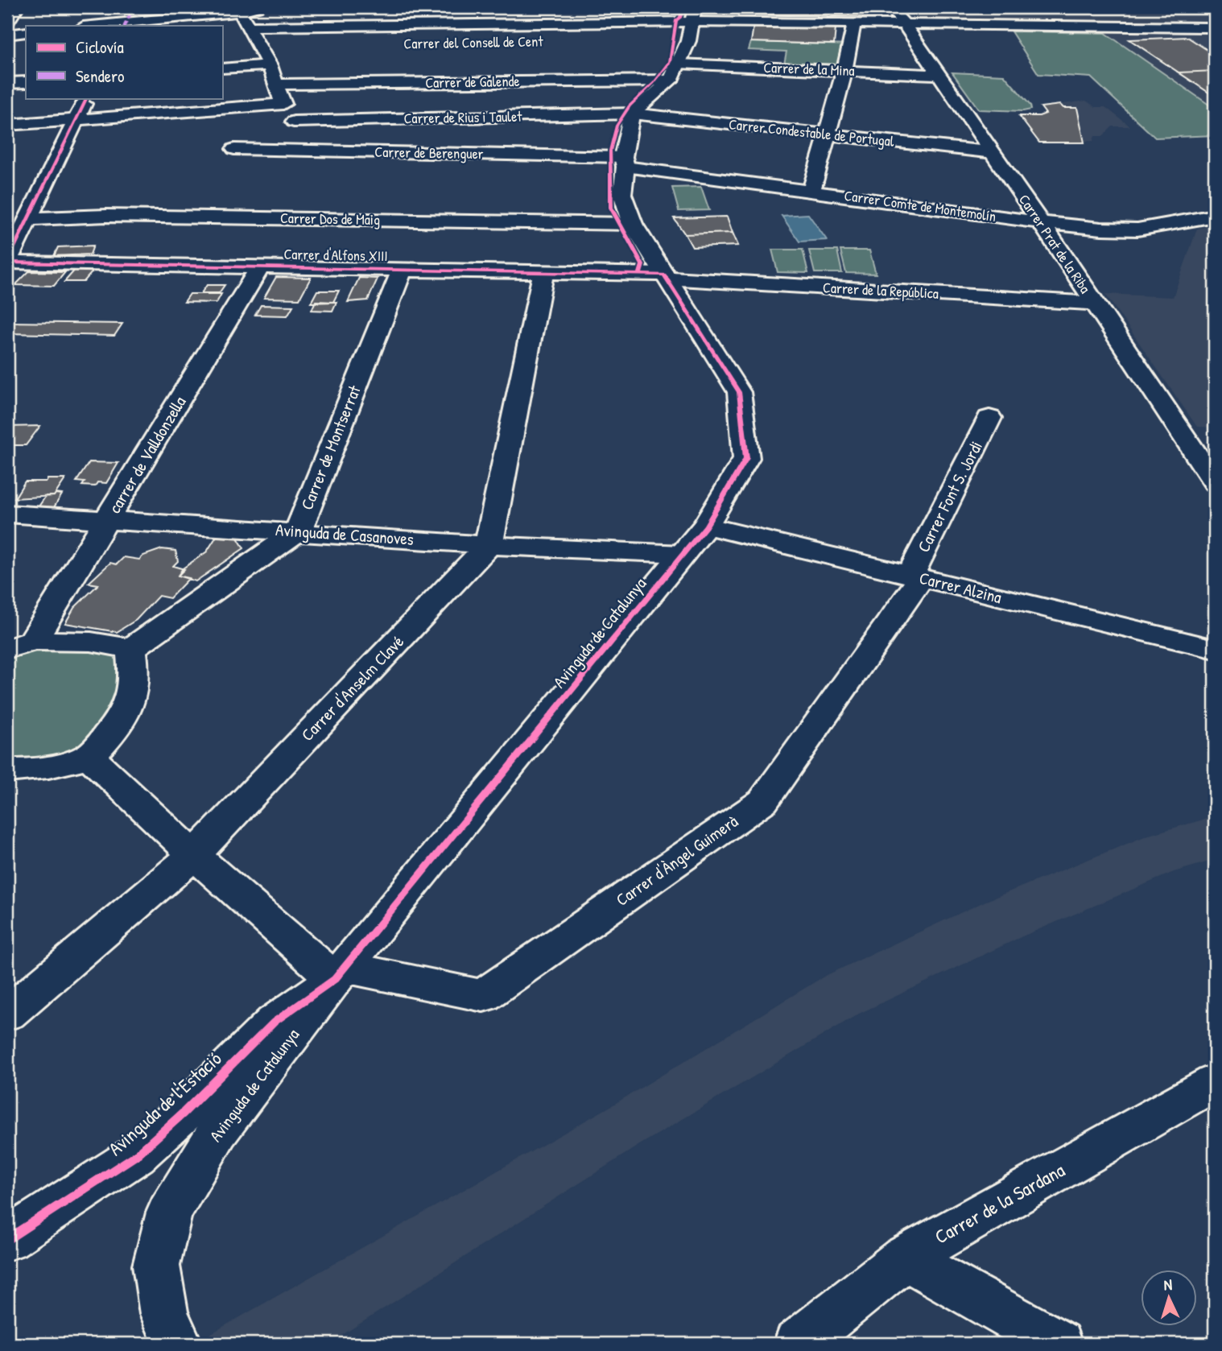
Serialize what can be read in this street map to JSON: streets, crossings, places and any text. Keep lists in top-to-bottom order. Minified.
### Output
{"streets":{"street":["Carrer de la Mina","Carrer de Galende","Carrer de Rius i Taulet","Carrer Condestable de Portugal","Carrer de Berenguer","Carrer Comte de Montemolín","Carrer Dos de Maig","Carrer Prat de la Riba","Carrer d'Alfons XIII","Carrer de la República","Carrer de Montserrat","carrer de Valldonzella","Carrer Font S. Jordi","Avinguda de Casanoves","Carrer Alzina","Avinguda de Catalunya","Carrer d'Anselm Clavé","Carrer d'Àngel Guimerà","Avinguda de l'Estació","Carrer de la Sardana"]},"crossings":[["Carrer de la Mina","Carrer Prat de la Riba"],["Carrer de Rius i Taulet","Carrer Condestable de Portugal"],["Carrer de Rius i Taulet","Avinguda de Catalunya"],["Carrer Condestable de Portugal","Carrer Prat de la Riba"],["Carrer Condestable de Portugal","Avinguda de Catalunya"],["Carrer de Berenguer","Carrer Comte de Montemolín"],["Carrer de Berenguer","Avinguda de Catalunya"],["Carrer Comte de Montemolín","Carrer Prat de la Riba"],["Carrer Comte de Montemolín","Avinguda de Catalunya"],["Carrer Dos de Maig","Avinguda de Catalunya"],["Carrer Prat de la Riba","Carrer de la República"],["Carrer d'Alfons XIII","Carrer de la República"],["Carrer d'Alfons XIII","Carrer de Montserrat"],["Carrer d'Alfons XIII","carrer de Valldonzella"],["Carrer d'Alfons XIII","Avinguda de Catalunya"],["Carrer de la República","Avinguda de Catalunya"],["Carrer de Montserrat","Avinguda de Casanoves"],["carrer de Valldonzella","Avinguda de Casanoves"],["Carrer Font S. Jordi","Carrer Alzina"],["Carrer Font S. Jordi","Carrer d'Àngel Guimerà"],["Avinguda de Casanoves","Avinguda de Catalunya"],["Avinguda de Casanoves","Carrer d'Anselm Clavé"],["Carrer Alzina","Avinguda de Catalunya"],["Carrer Alzina","Carrer d'Àngel Guimerà"],["Avinguda de Catalunya","Carrer d'Àngel Guimerà"],["Avinguda de Catalunya","Avinguda de l'Estació"],["Carrer d'Àngel Guimerà","Avinguda de l'Estació"]],"legend":["Ciclovía","Sendero"],"north":"top"}
